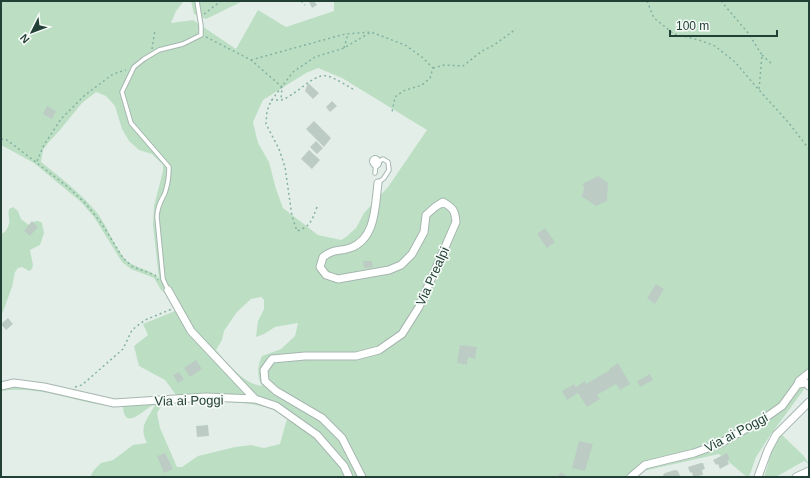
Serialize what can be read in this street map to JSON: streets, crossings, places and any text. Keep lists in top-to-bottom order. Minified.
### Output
{"streets":{"street":["Via Prealpi","Via ai Poggi"]},"scale_bar":"100 m","north":"bottom left"}
